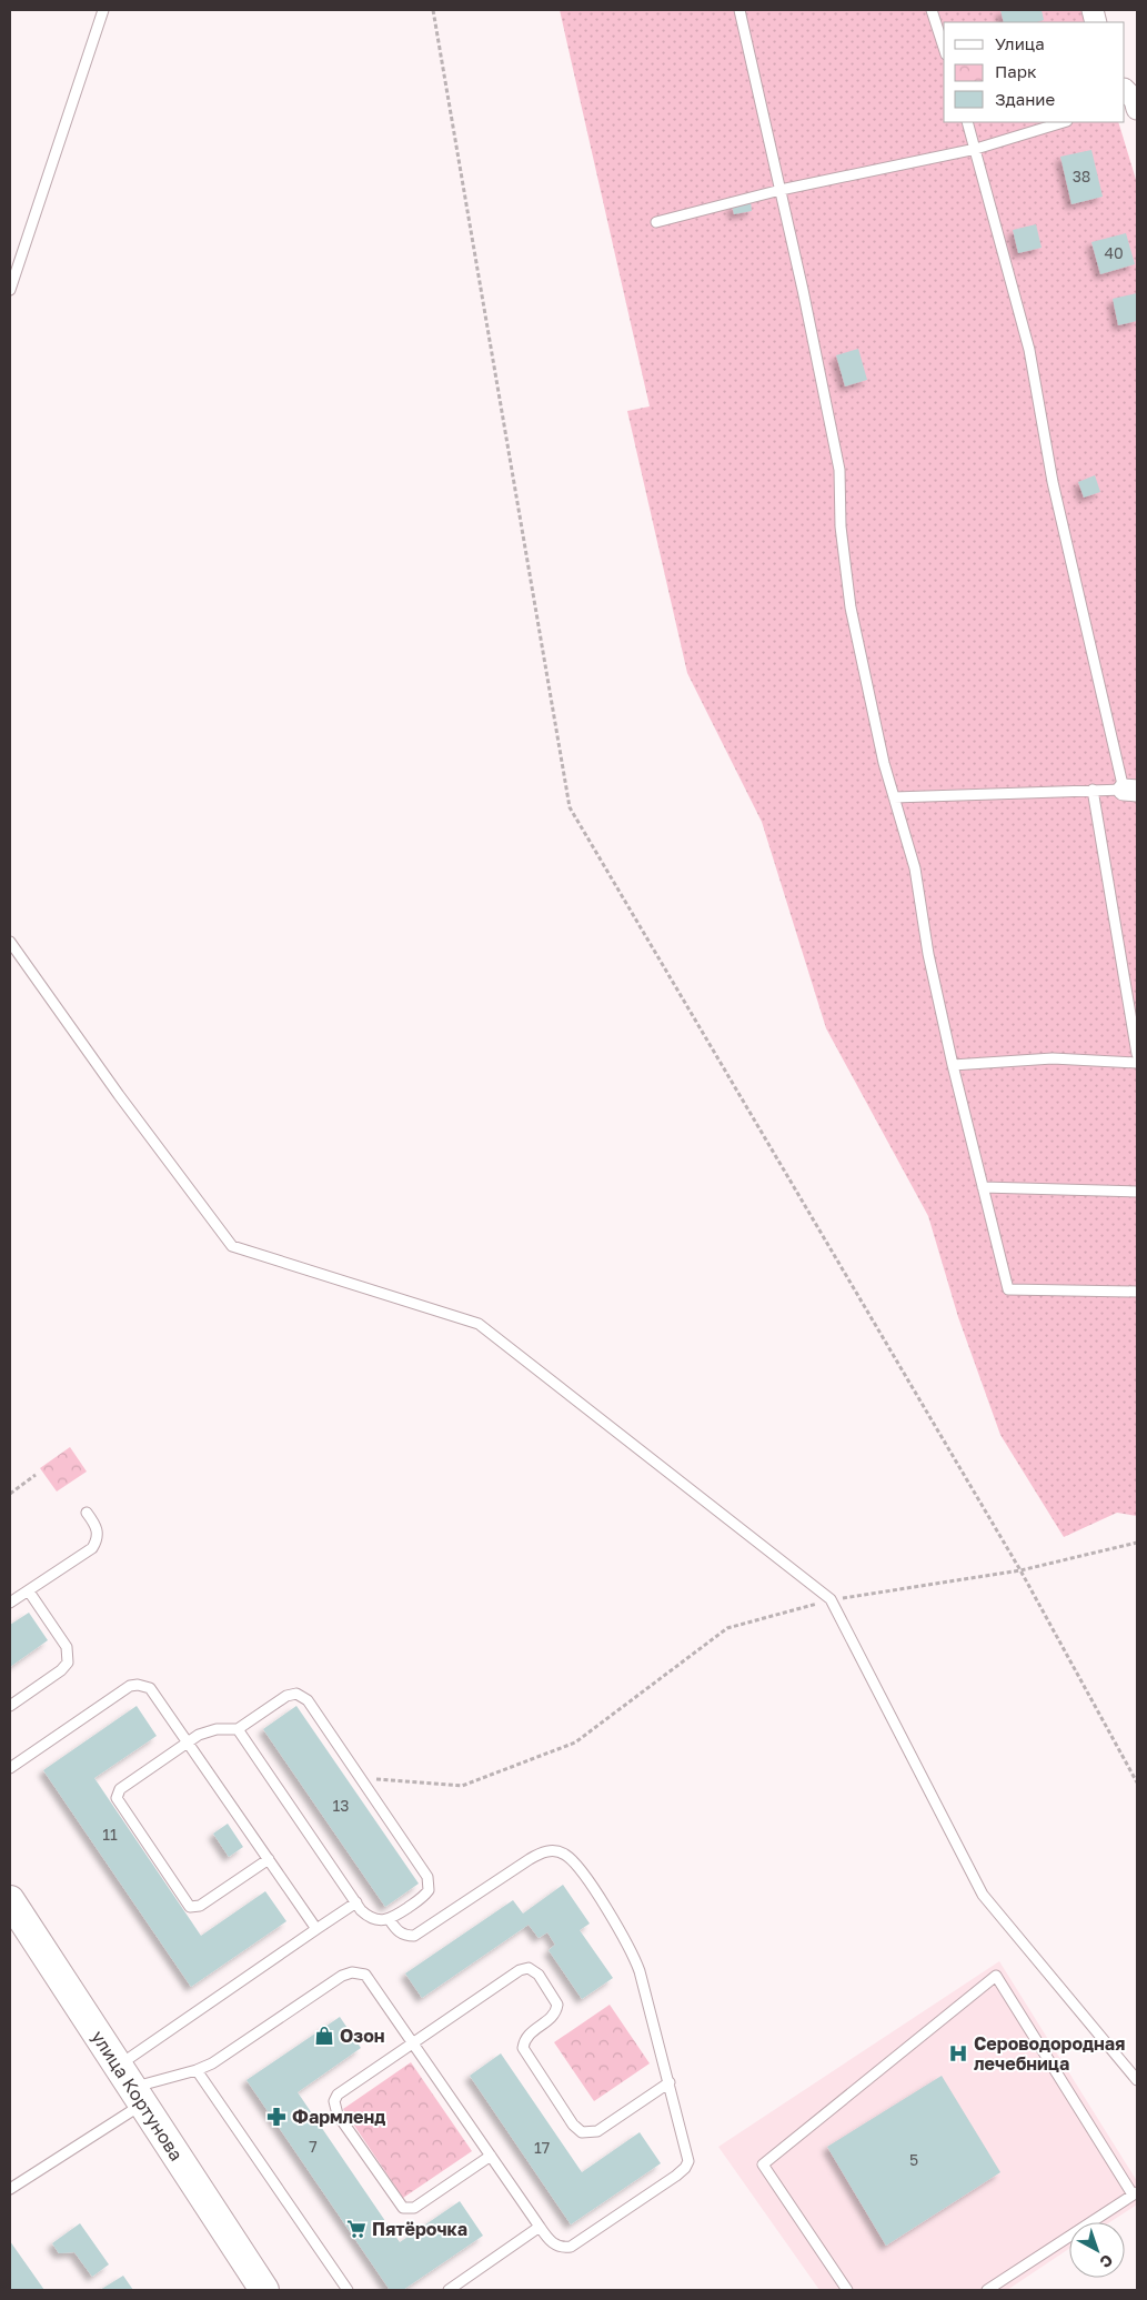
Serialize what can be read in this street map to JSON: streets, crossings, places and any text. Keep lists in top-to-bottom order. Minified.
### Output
{"streets":{"main road":["улица Кортунова"]},"places":{"shop":["Озон"],"hospital":["Сероводородная лечебница"],"pharmacy":["Фармленд"],"supermarket":["Пятёрочка"]},"house_numbers":["38","40","13","11","7","17","5"],"legend":["Улица","Парк","Здание"],"north":"bottom right"}
